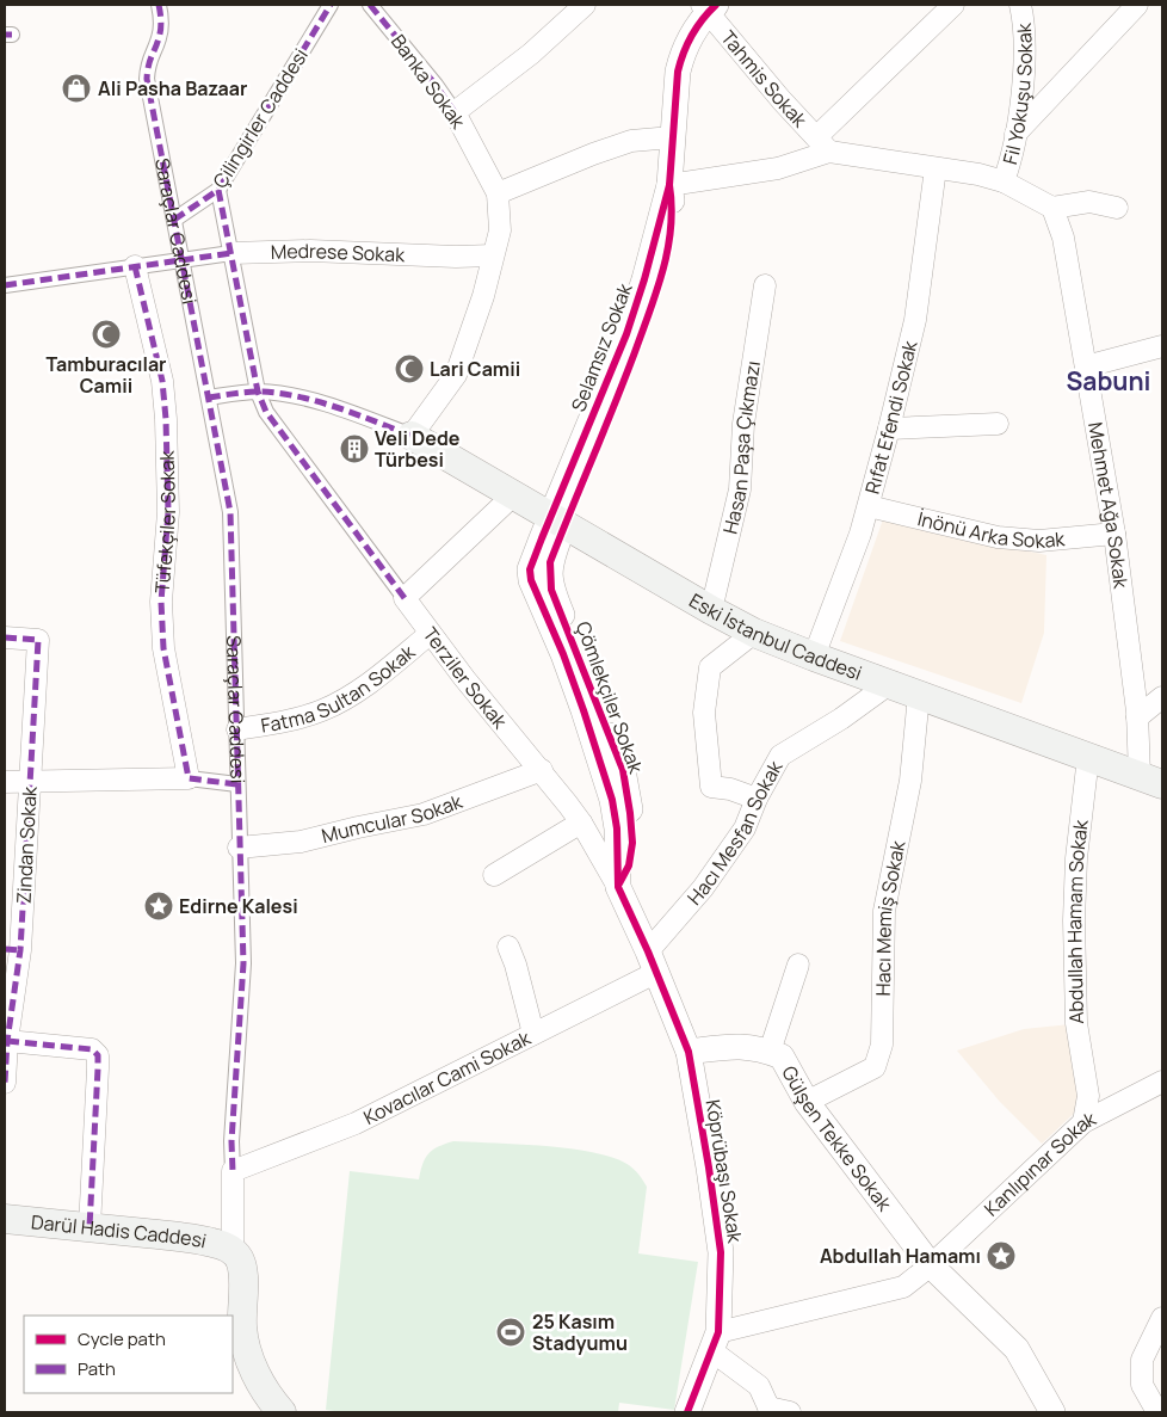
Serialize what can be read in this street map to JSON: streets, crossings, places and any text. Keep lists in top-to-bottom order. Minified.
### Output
{"streets":{"main road":["Saraçlar Caddesi","Eski İstanbul Caddesi","Darül Hadis Caddesi"],"street":["Tahmis Sokak","Banka Sokak","Fil Yokuşu Sokak","Çilingirler Caddesi","Medrese Sokak","Selamsız Sokak","Rıfat Efendi Sokak","Hasan Paşa Çıkmazı","Mehmet Ağa Sokak","Tüfekçiler Sokak","İnönü Arka Sokak","Terziler Sokak","Fatma Sultan Sokak","Çömlekçiler Sokak","Mumcular Sokak","Hacı Mesfan Sokak","Zindan Sokak","Hacı Memiş Sokak","Abdullah Hamam Sokak","Kovacılar Cami Sokak","Gülşen Tekke Sokak","Kanlıpınar Sokak","Köprübaşı Sokak"]},"crossings":[["Tahmis Sokak","Selamsız Sokak"],["Çilingirler Caddesi","Saraçlar Caddesi"],["Çilingirler Caddesi","Terziler Sokak"],["Saraçlar Caddesi","Medrese Sokak"],["Saraçlar Caddesi","Fatma Sultan Sokak"],["Saraçlar Caddesi","Mumcular Sokak"],["Saraçlar Caddesi","Kovacılar Cami Sokak"],["Saraçlar Caddesi","Darül Hadis Caddesi"],["Medrese Sokak","Tüfekçiler Sokak"],["Medrese Sokak","Terziler Sokak"],["Selamsız Sokak","Eski İstanbul Caddesi"],["Selamsız Sokak","Çömlekçiler Sokak"],["Rıfat Efendi Sokak","İnönü Arka Sokak"],["Rıfat Efendi Sokak","Eski İstanbul Caddesi"],["Hasan Paşa Çıkmazı","Eski İstanbul Caddesi"],["Mehmet Ağa Sokak","İnönü Arka Sokak"],["Mehmet Ağa Sokak","Eski İstanbul Caddesi"],["Eski İstanbul Caddesi","Çömlekçiler Sokak"],["Eski İstanbul Caddesi","Hacı Mesfan Sokak"],["Eski İstanbul Caddesi","Hacı Memiş Sokak"],["Eski İstanbul Caddesi","Abdullah Hamam Sokak"],["Terziler Sokak","Fatma Sultan Sokak"],["Terziler Sokak","Çömlekçiler Sokak"],["Terziler Sokak","Mumcular Sokak"],["Terziler Sokak","Hacı Mesfan Sokak"],["Terziler Sokak","Kovacılar Cami Sokak"],["Terziler Sokak","Köprübaşı Sokak"],["Hacı Mesfan Sokak","Kovacılar Cami Sokak"],["Hacı Mesfan Sokak","Köprübaşı Sokak"],["Hacı Memiş Sokak","Gülşen Tekke Sokak"],["Abdullah Hamam Sokak","Kanlıpınar Sokak"],["Kovacılar Cami Sokak","Köprübaşı Sokak"],["Gülşen Tekke Sokak","Kanlıpınar Sokak"],["Gülşen Tekke Sokak","Köprübaşı Sokak"],["Kanlıpınar Sokak","Köprübaşı Sokak"]],"districts":["Sabuni"],"places":{"shop":["Ali Pasha Bazaar"],"mosque":["Tamburacılar Camii","Lari Camii"],"building":["Veli Dede Türbesi"],"place":["Edirne Kalesi","Abdullah Hamamı"],"sports":["25 Kasım Stadyumu"]},"legend":["Cycle path","Path"]}
